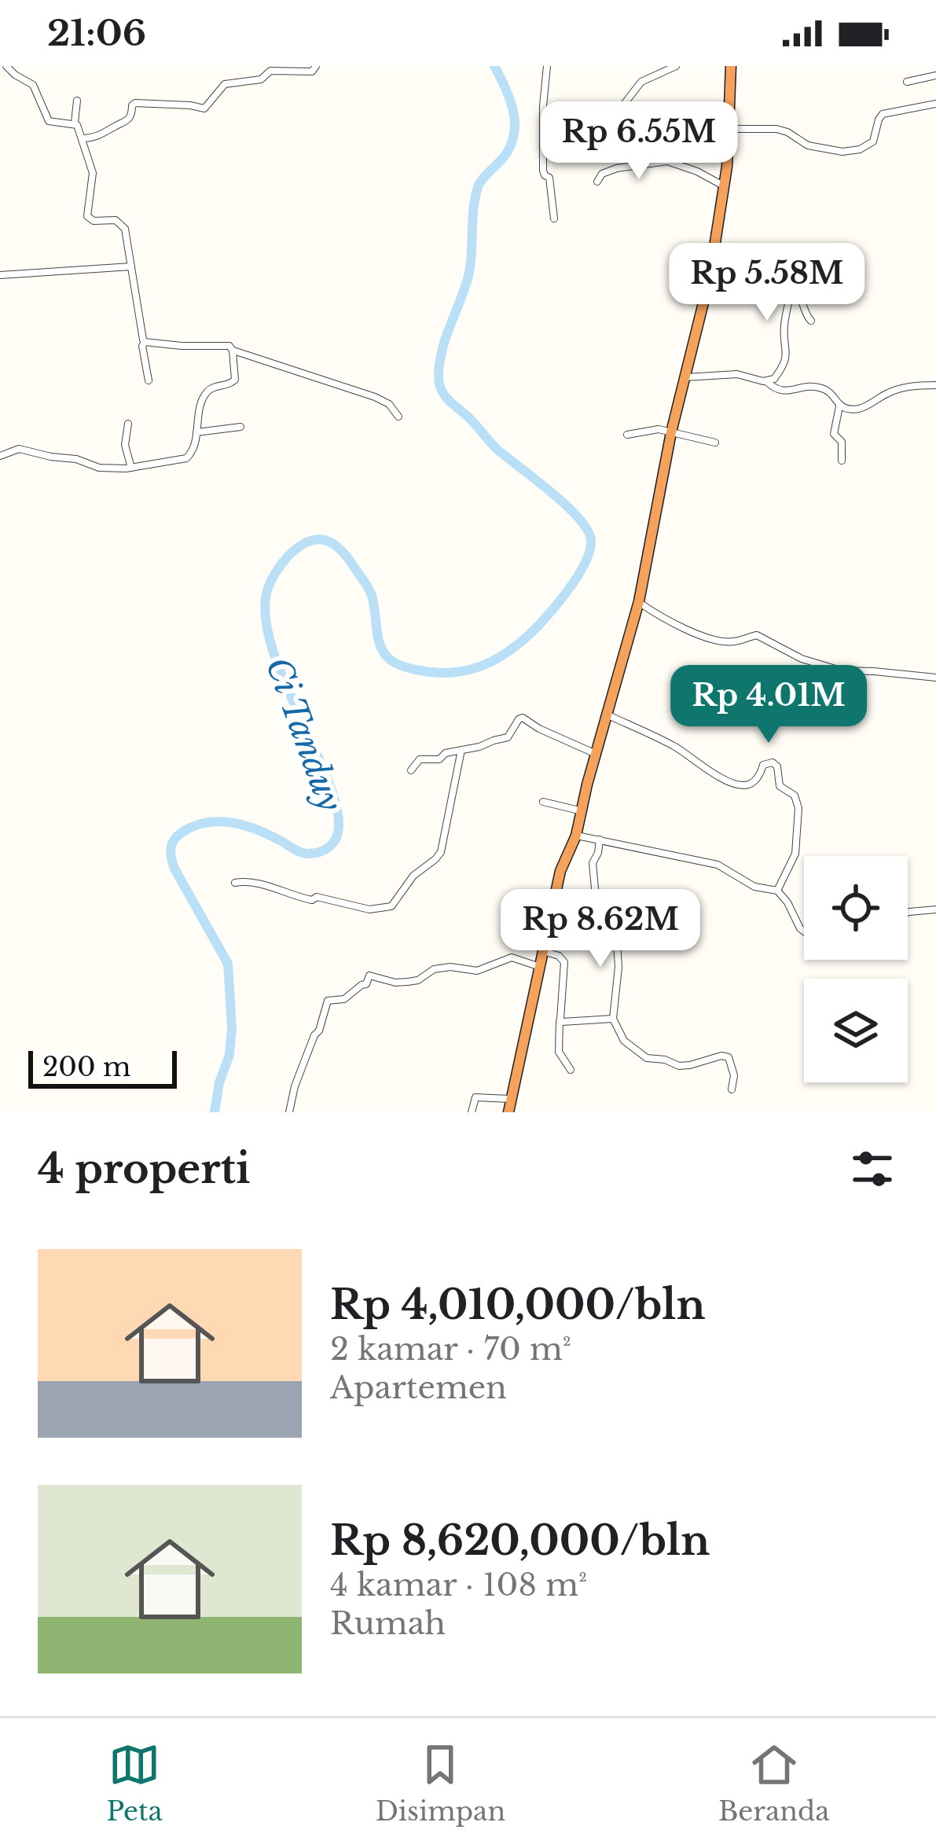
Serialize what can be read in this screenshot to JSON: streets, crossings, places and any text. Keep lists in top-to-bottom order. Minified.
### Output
{"water":["Ci Tanduy"],"scale_bar":"200 m","page":{"status":"21:06","price":["Rp 6.55M","Rp 5.58M","Rp 4.01M","Rp 8.62M"],"scale":"200 m","heading":"4 properti","list":[{"name":"Rp 4,010,000/bln","note":"2 kamar · 70 m² · Apartemen"},{"name":"Rp 8,620,000/bln","note":"4 kamar · 108 m² · Rumah"}],"tabs":["Peta","Disimpan","Beranda"]}}
